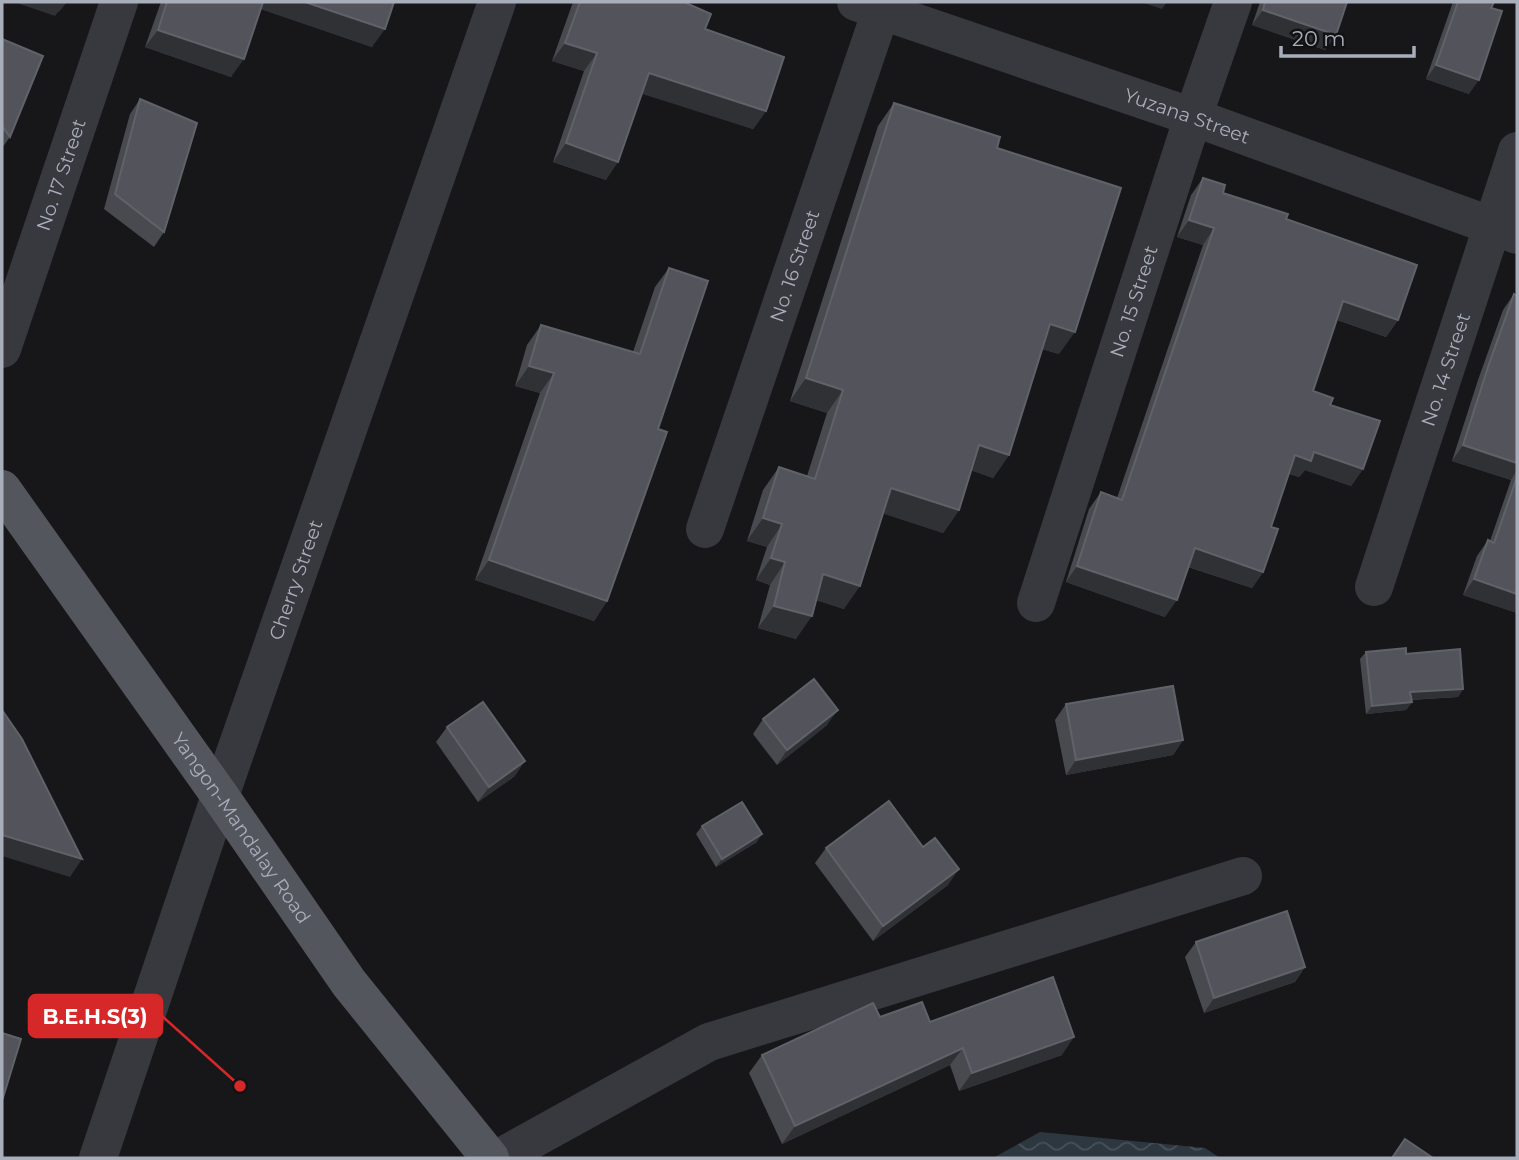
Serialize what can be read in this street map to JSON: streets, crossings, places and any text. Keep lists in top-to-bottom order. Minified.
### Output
{"streets":{"main road":["Yangon-Mandalay Road"],"street":["Yuzana Street","No. 17 Street","No. 16 Street","No. 15 Street","No. 14 Street","Cherry Street"]},"crossings":[["Yuzana Street","No. 16 Street"],["Yuzana Street","No. 15 Street"],["Yuzana Street","No. 14 Street"],["Cherry Street","Yangon-Mandalay Road"]],"places":["B.E.H.S(3)"],"scale_bar":"20 m"}
